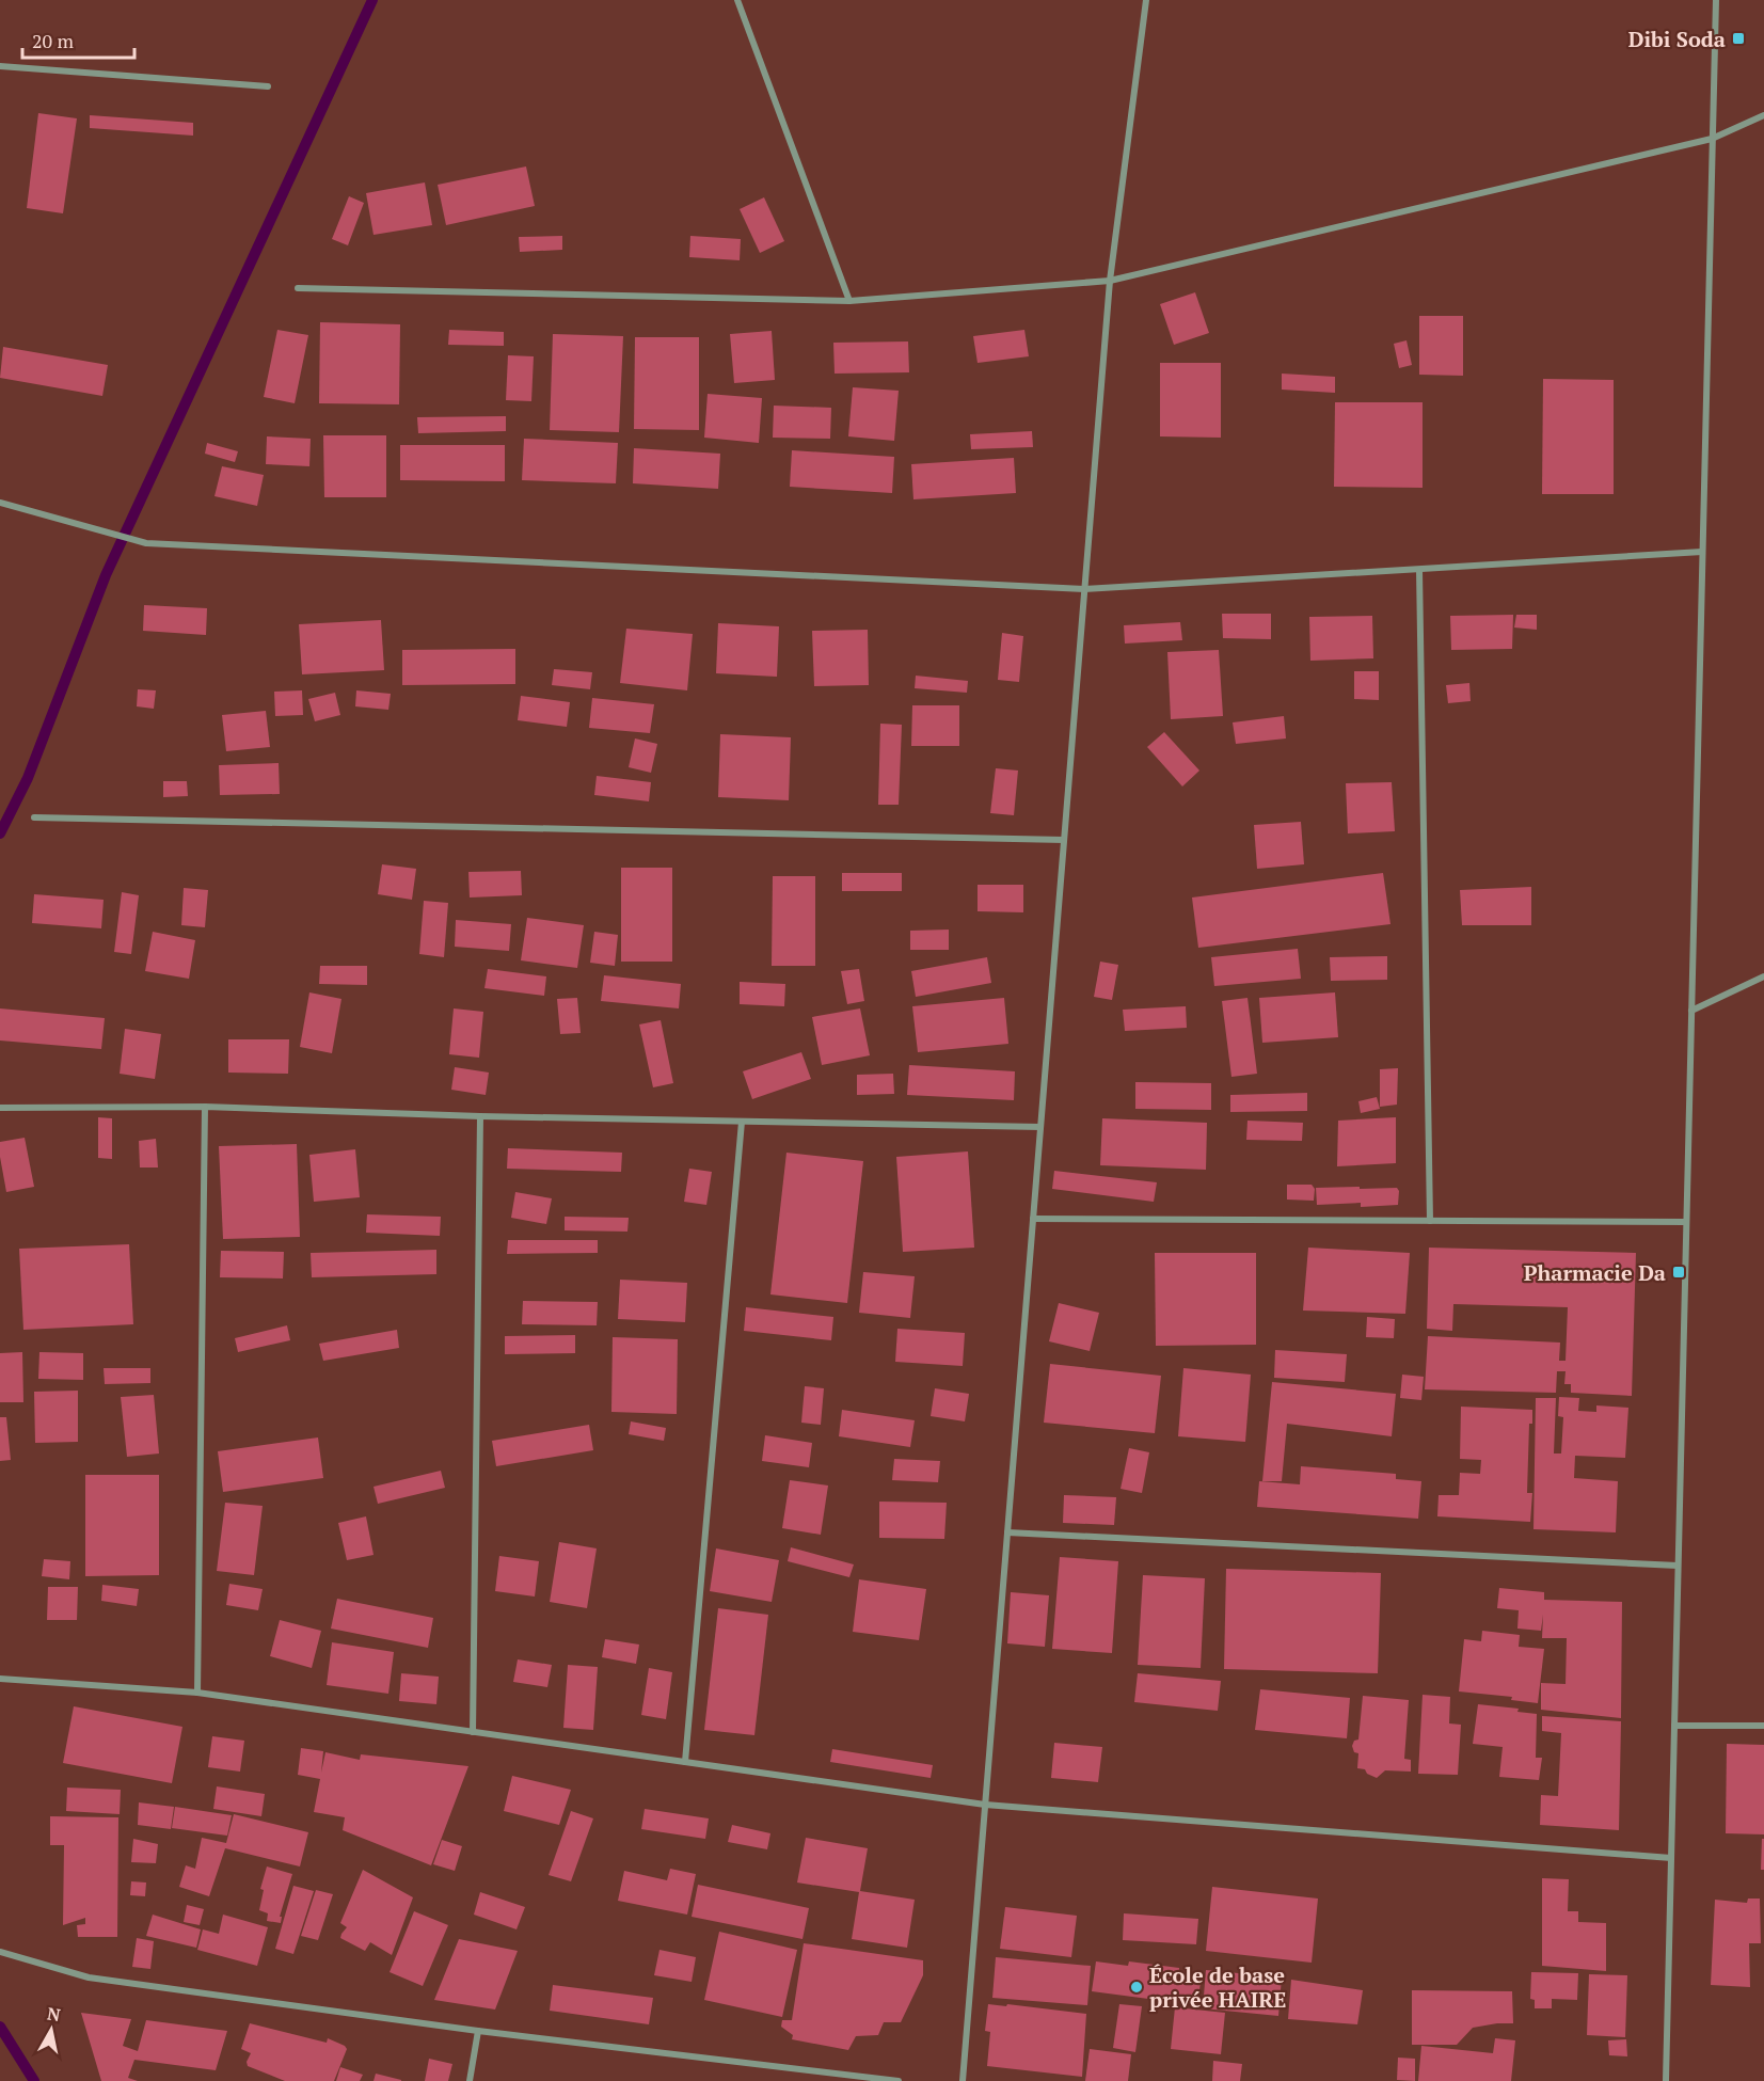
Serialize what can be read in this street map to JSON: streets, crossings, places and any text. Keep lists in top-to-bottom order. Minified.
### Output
{"places":{"transit":["Dibi Soda","Pharmacie Da"],"other":["École de base privée HAIRE"]},"scale_bar":"20 m","north":"top"}
